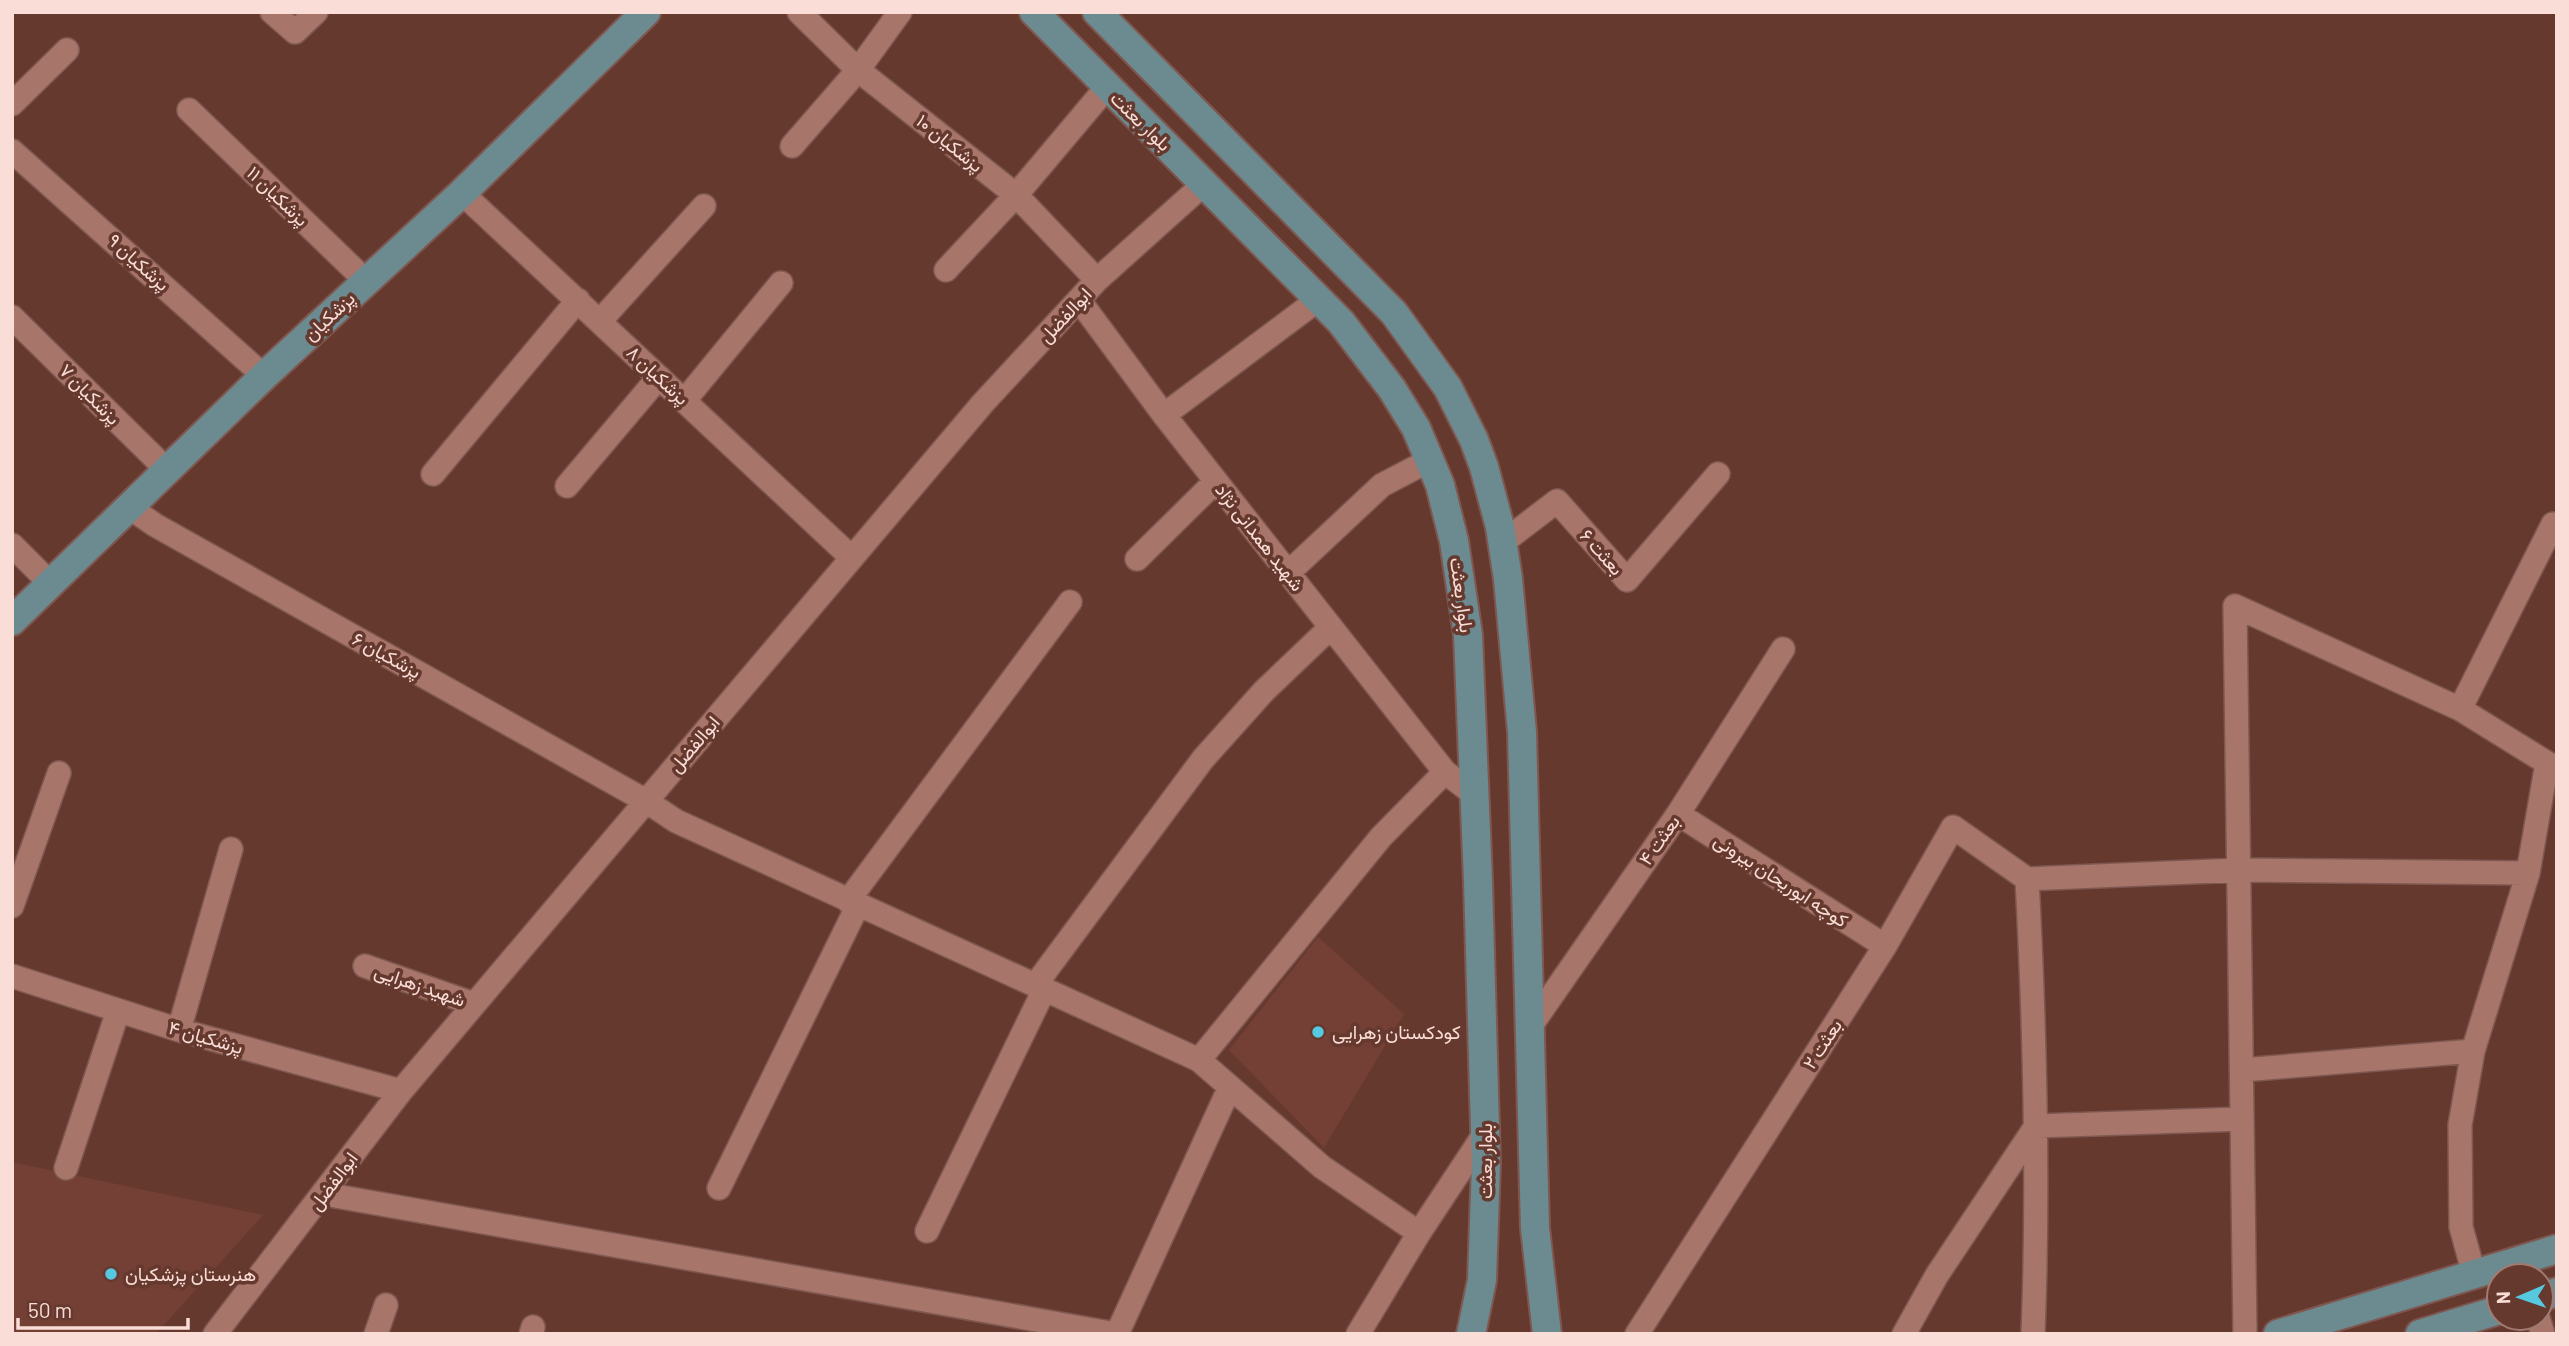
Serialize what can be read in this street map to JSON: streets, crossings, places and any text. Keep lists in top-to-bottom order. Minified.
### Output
{"streets":{"main road":["بلوار بعثت","پزشکیان"],"street":["پزشکیان ۱۰","پزشکیان ۱۱","پزشکیان ۹","ابوالفضل","پزشکیان ۸","پزشکیان ۷","شهید همدانی نژاد","بعثت ۶","پزشکیان ۶","بعثت ۴","کوچه ابوریحان بیرونی","شهید زهرایی","پزشکیان ۴","بعثت ۲"]},"crossings":[["بلوار بعثت","ابوالفضل"],["بلوار بعثت","شهید همدانی نژاد"],["پزشکیان ۱۰","ابوالفضل"],["پزشکیان ۱۱","پزشکیان"],["پزشکیان ۹","پزشکیان"],["ابوالفضل","پزشکیان ۸"],["ابوالفضل","شهید همدانی نژاد"],["ابوالفضل","پزشکیان ۶"],["ابوالفضل","شهید زهرایی"],["ابوالفضل","پزشکیان ۴"],["پزشکیان","پزشکیان ۸"],["پزشکیان","پزشکیان ۷"],["پزشکیان","پزشکیان ۶"],["بعثت ۴","کوچه ابوریحان بیرونی"],["کوچه ابوریحان بیرونی","بعثت ۲"]],"places":["کودکستان زهرایی","هنرستان پزشکیان"],"scale_bar":"50 m","north":"left"}
